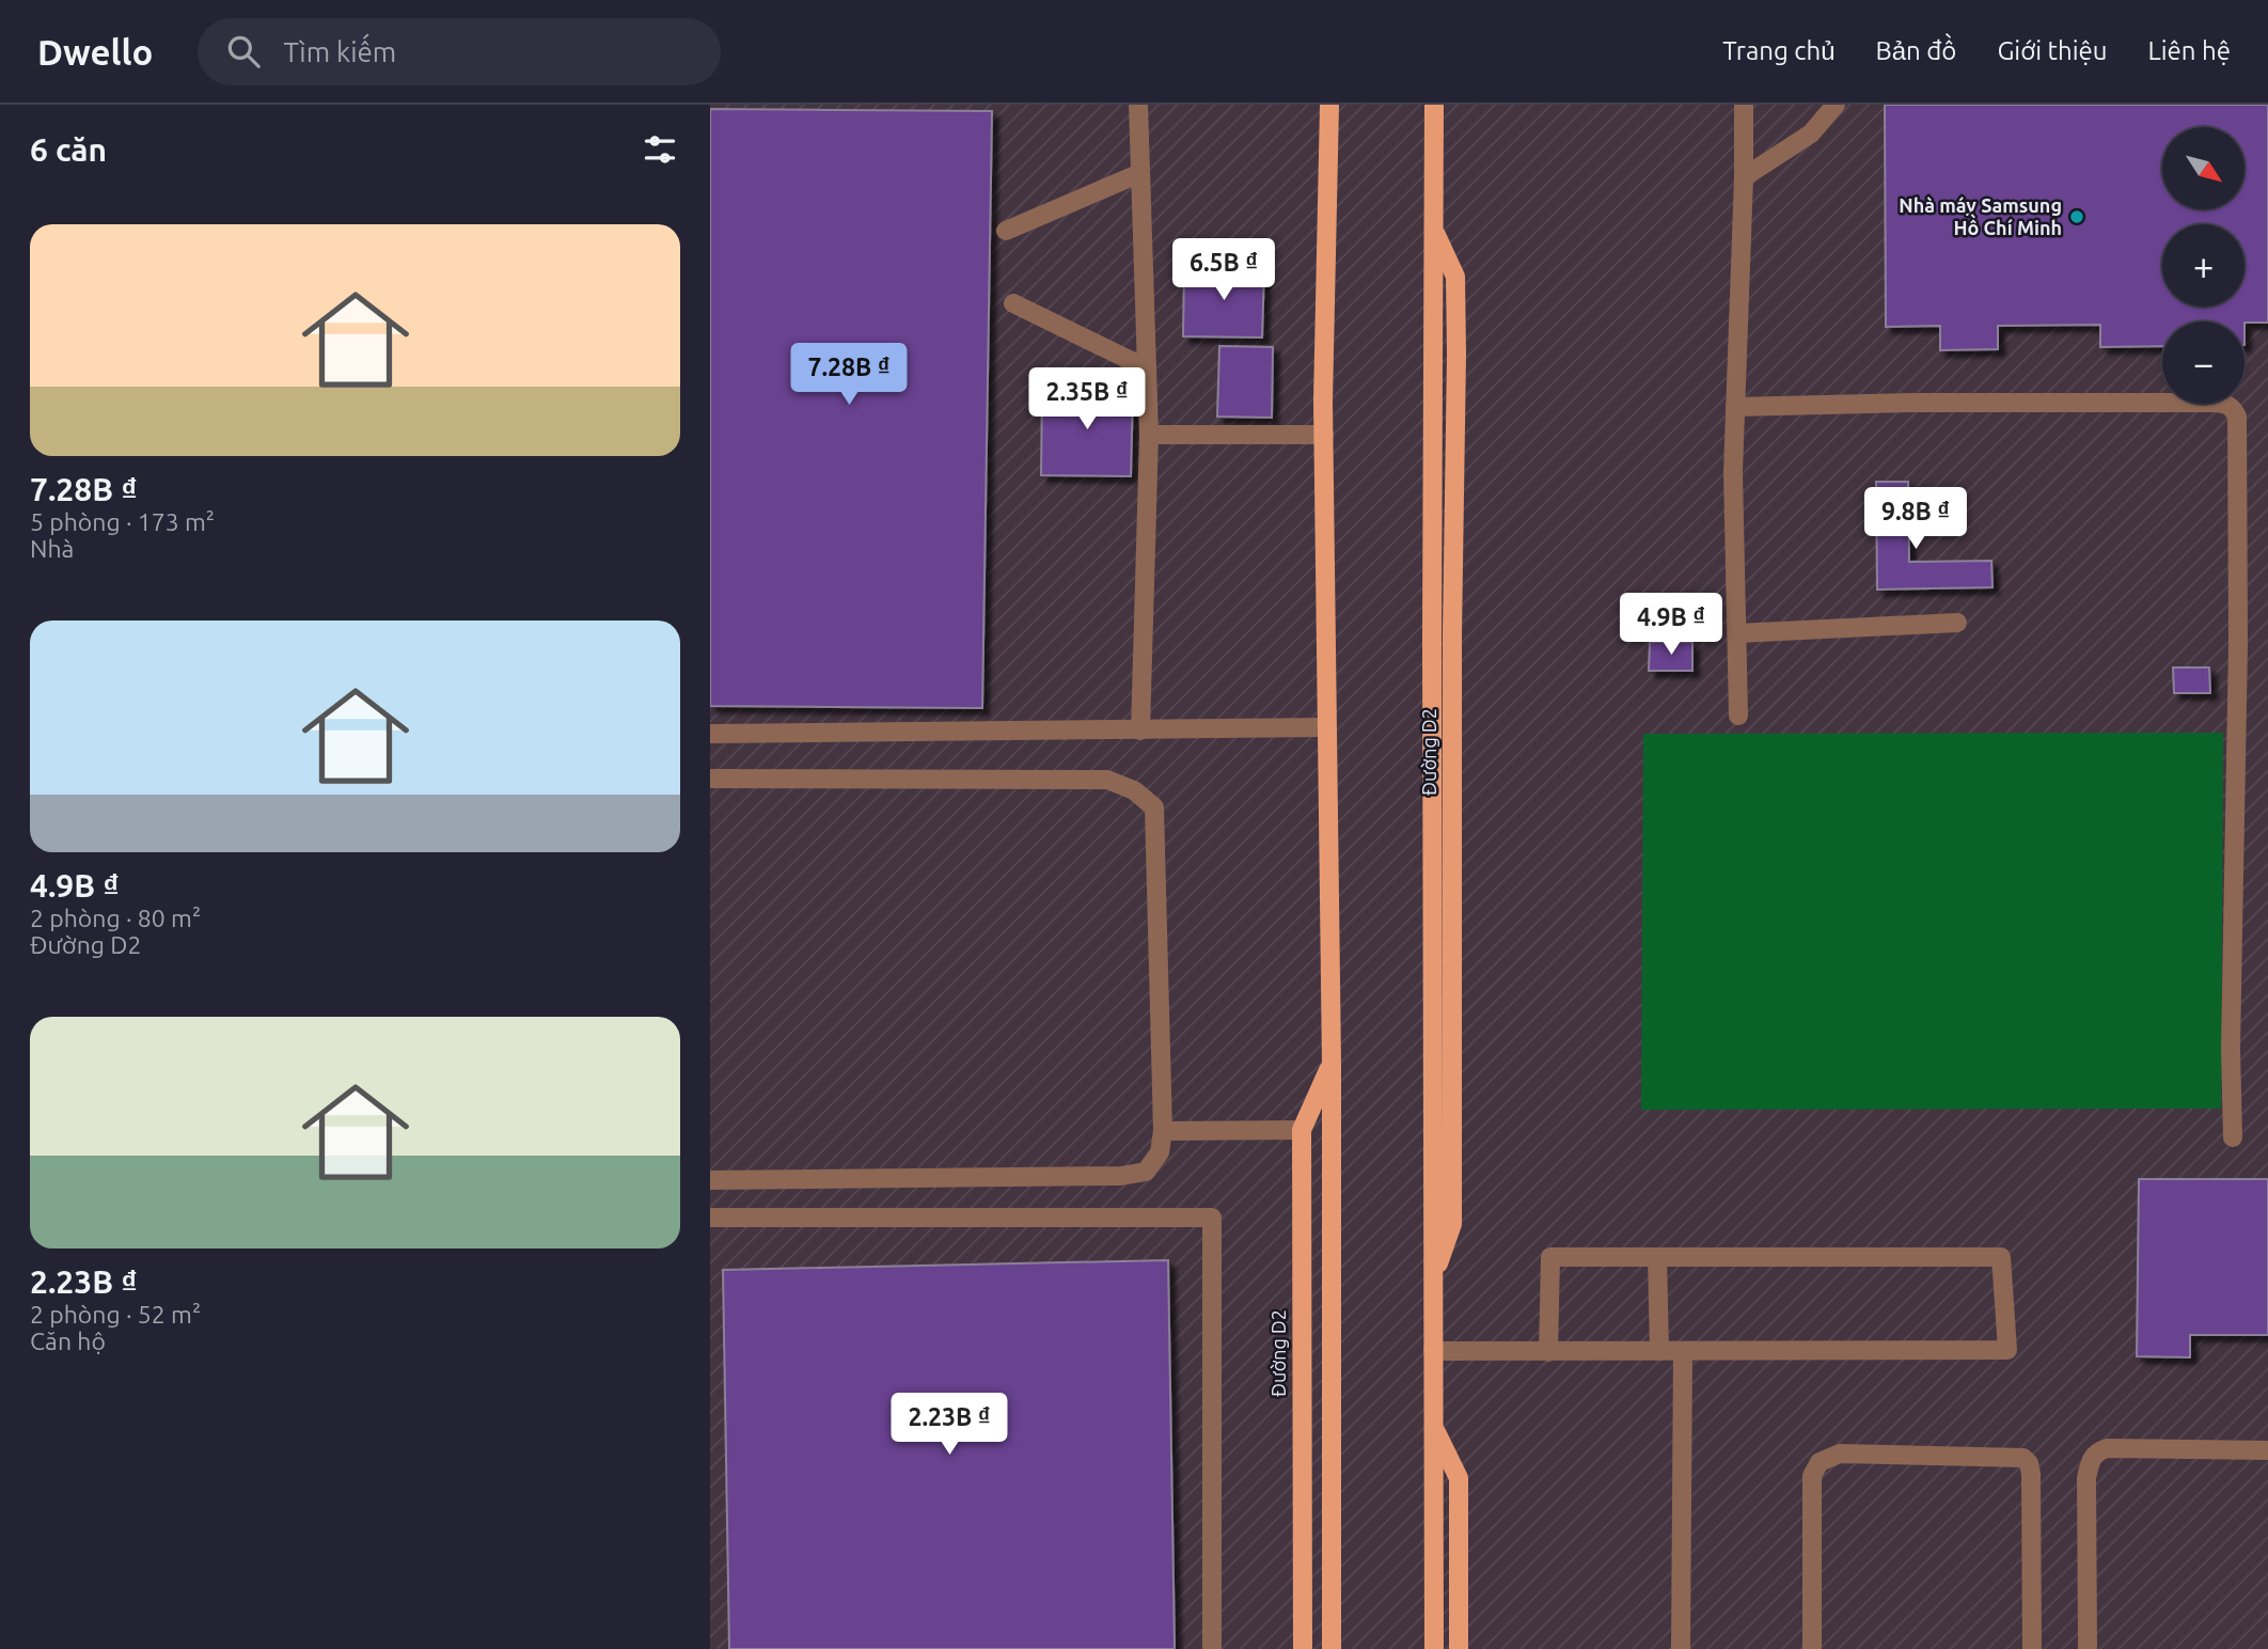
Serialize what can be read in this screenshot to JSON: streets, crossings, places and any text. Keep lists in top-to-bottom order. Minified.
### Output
{"streets":{"main road":["Đường D2"]},"places":["Nhà máy Samsung Hồ Chí Minh"],"north":"bottom right","page":{"header":"Dwello","search":"Tìm kiếm","nav":["Trang chủ","Bản đồ","Giới thiệu","Liên hệ"],"heading":"6 căn","map_buttons":["+","−"],"list":[{"name":"7.28B ₫","note":"5 phòng · 173 m² · Nhà"},{"name":"4.9B ₫","note":"2 phòng · 80 m² · Đường D2"},{"name":"2.23B ₫","note":"2 phòng · 52 m² · Căn hộ"}],"price":["6.5B ₫","7.28B ₫","2.35B ₫","9.8B ₫","4.9B ₫","2.23B ₫"]}}
